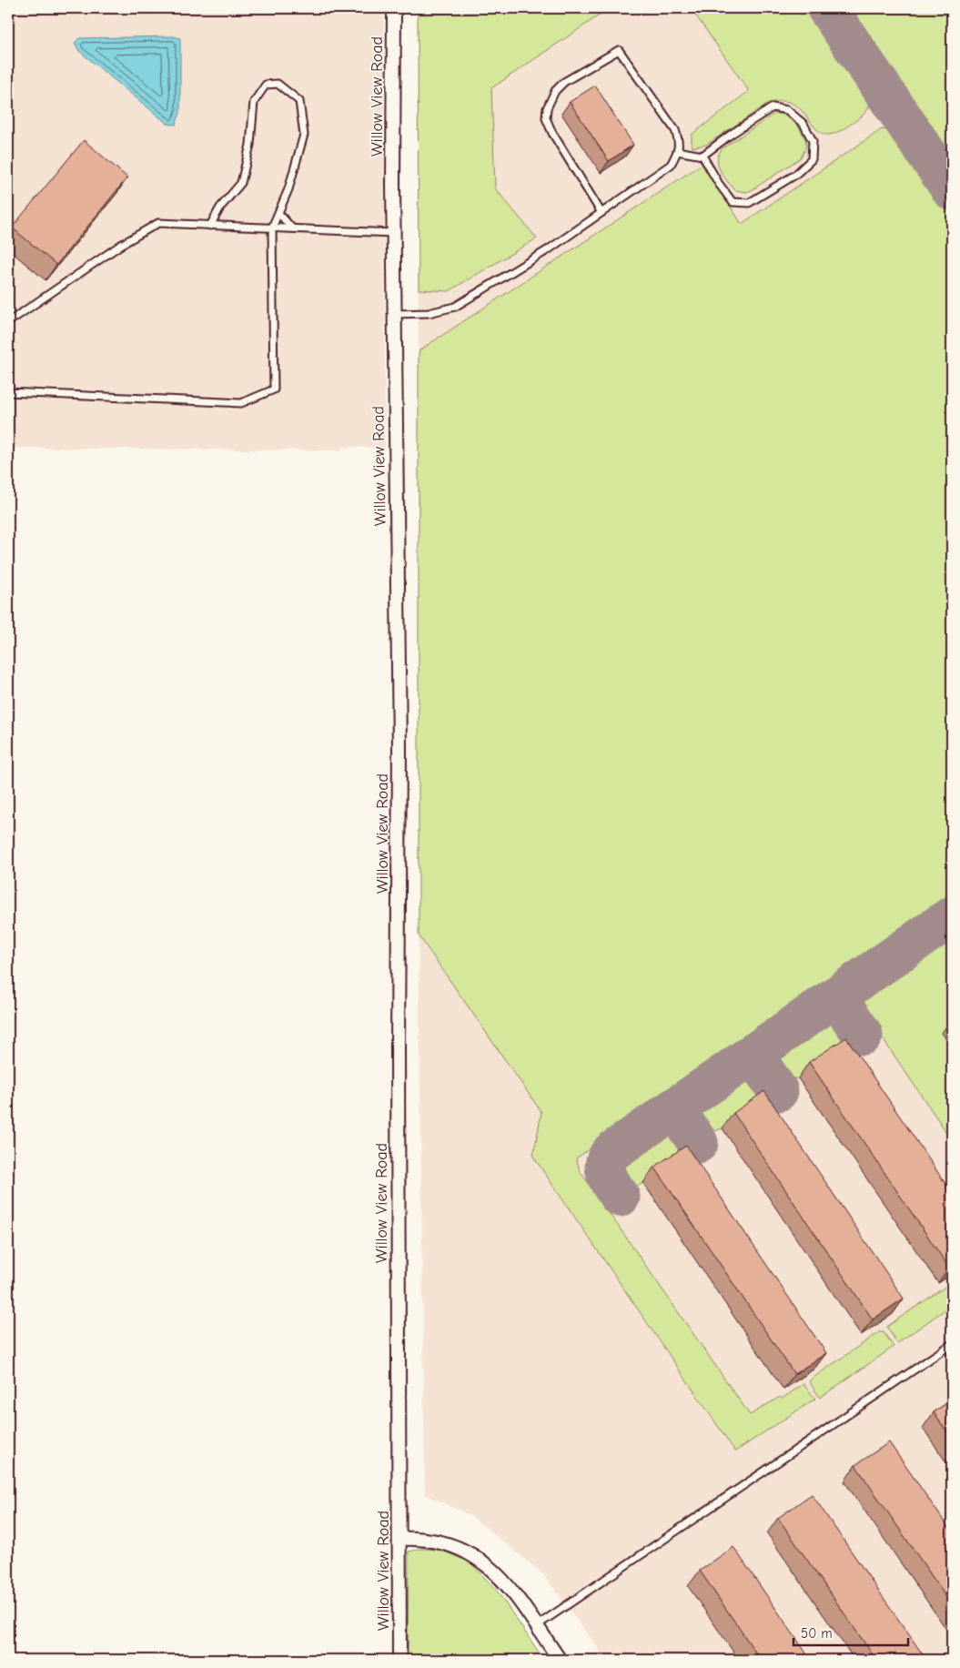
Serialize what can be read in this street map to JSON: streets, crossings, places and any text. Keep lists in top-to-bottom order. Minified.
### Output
{"streets":{"street":["Willow View Road"]},"scale_bar":"50 m"}
